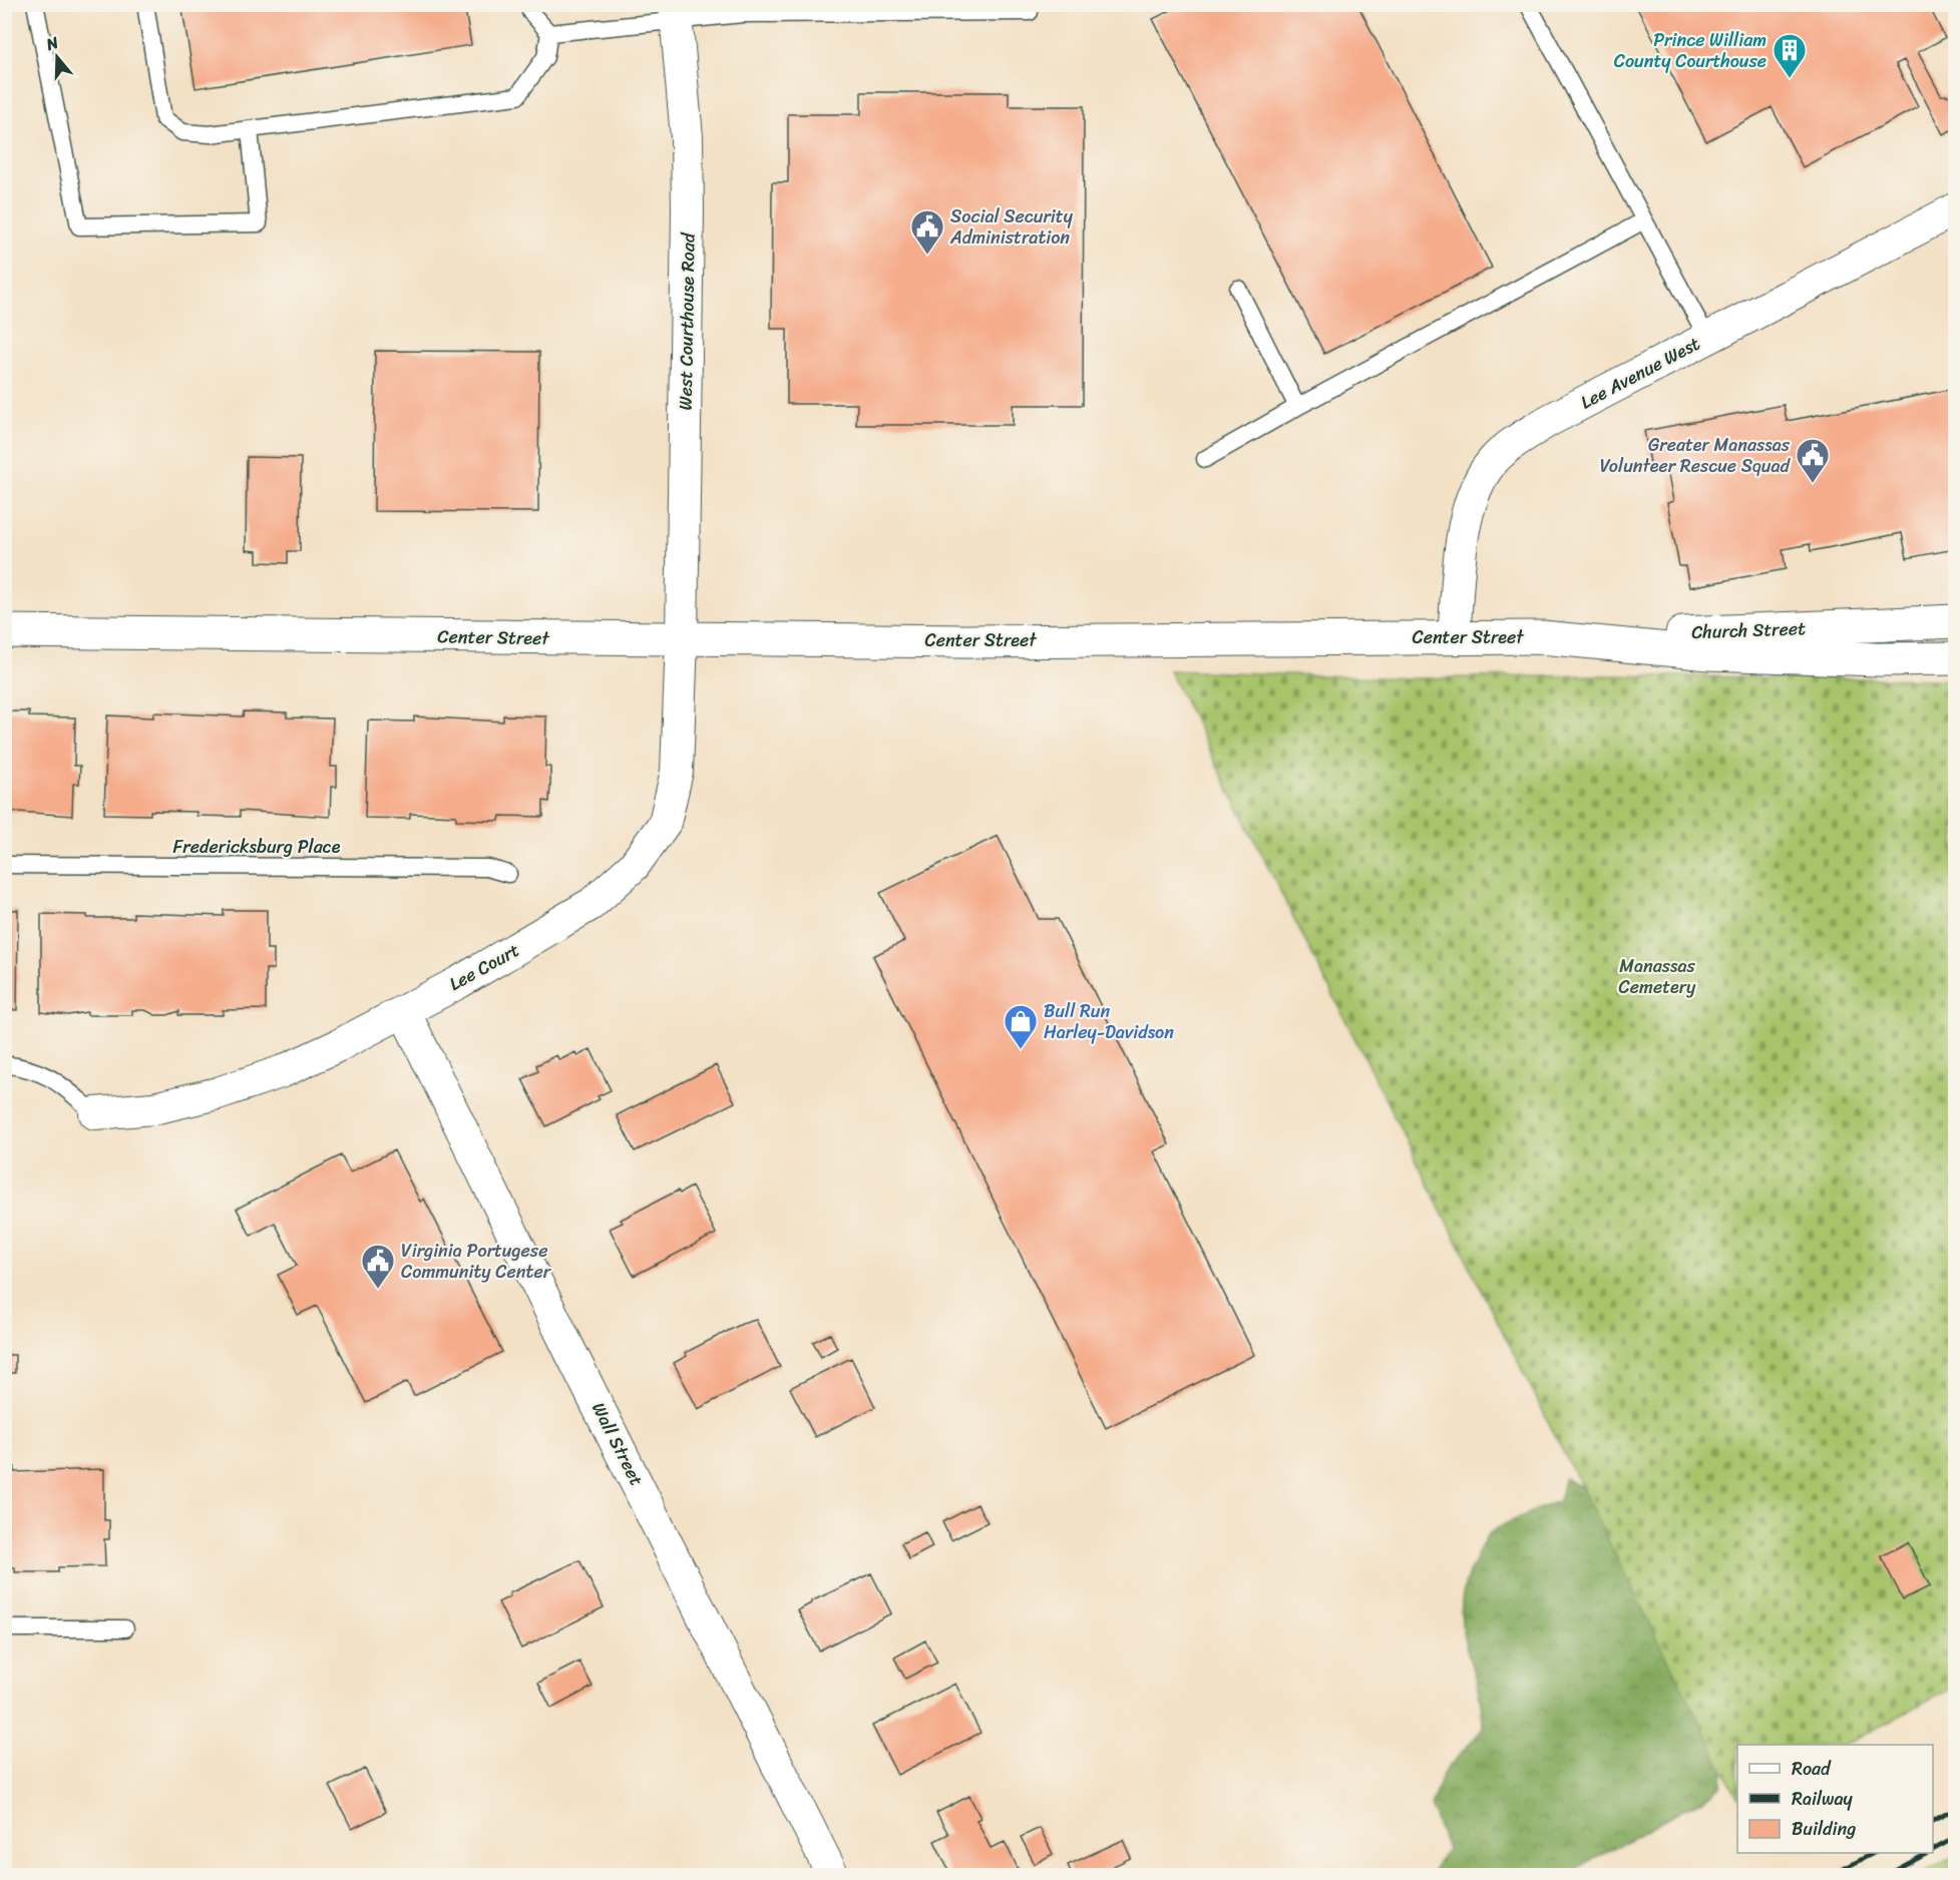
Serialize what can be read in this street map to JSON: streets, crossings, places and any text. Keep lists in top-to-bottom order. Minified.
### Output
{"streets":{"highway":["Church Street","Center Street"],"street":["West Courthouse Road","Lee Avenue West","Lee Court","Wall Street"],"lane":["Fredericksburg Place"]},"crossings":[["West Courthouse Road","Center Street"],["West Courthouse Road","Lee Court"],["Lee Avenue West","Center Street"],["Church Street","Center Street"],["Center Street","Lee Court"],["Lee Court","Wall Street"]],"parks":["Manassas Cemetery"],"places":{"building":["Prince William County Courthouse"],"public building":["Social Security Administration","Greater Manassas Volunteer Rescue Squad","Virginia Portugese Community Center"],"shop":["Bull Run Harley-Davidson"]},"legend":["Road","Railway","Building"],"north":"top"}
